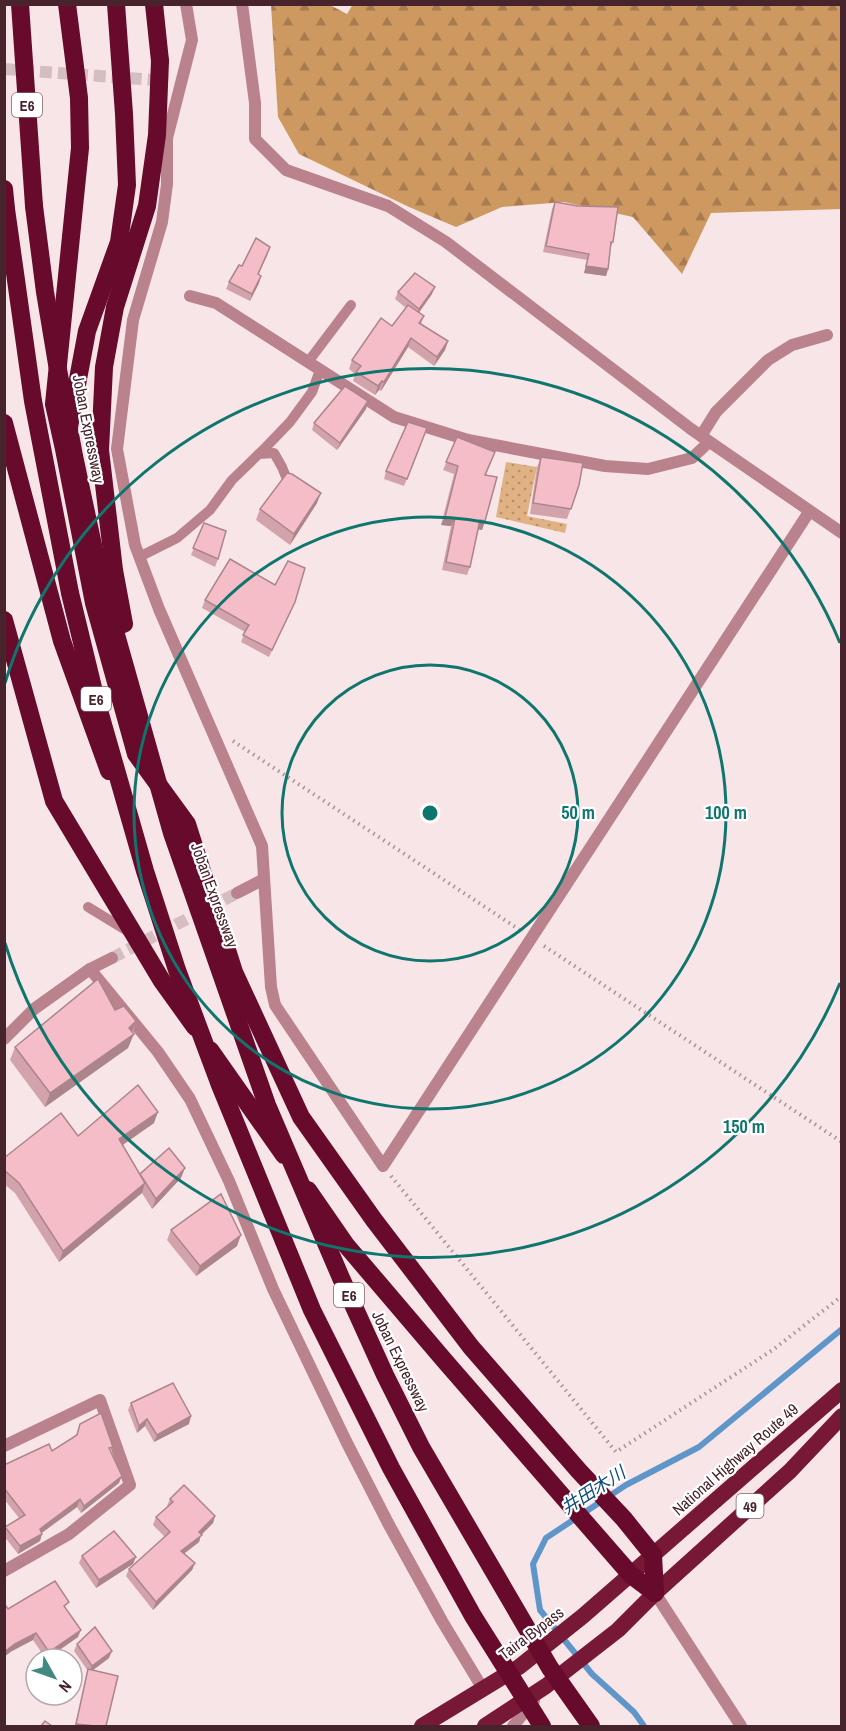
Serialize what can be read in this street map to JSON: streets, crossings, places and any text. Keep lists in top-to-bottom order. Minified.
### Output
{"streets":{"highway":["E6","Joban Expressway","National Highway Route 49","49","Taira Bypass"]},"crossings":[["National Highway Route 49","Taira Bypass"]],"water":["井田木川"],"north":"bottom right","rings":["50 m","100 m","150 m"]}
